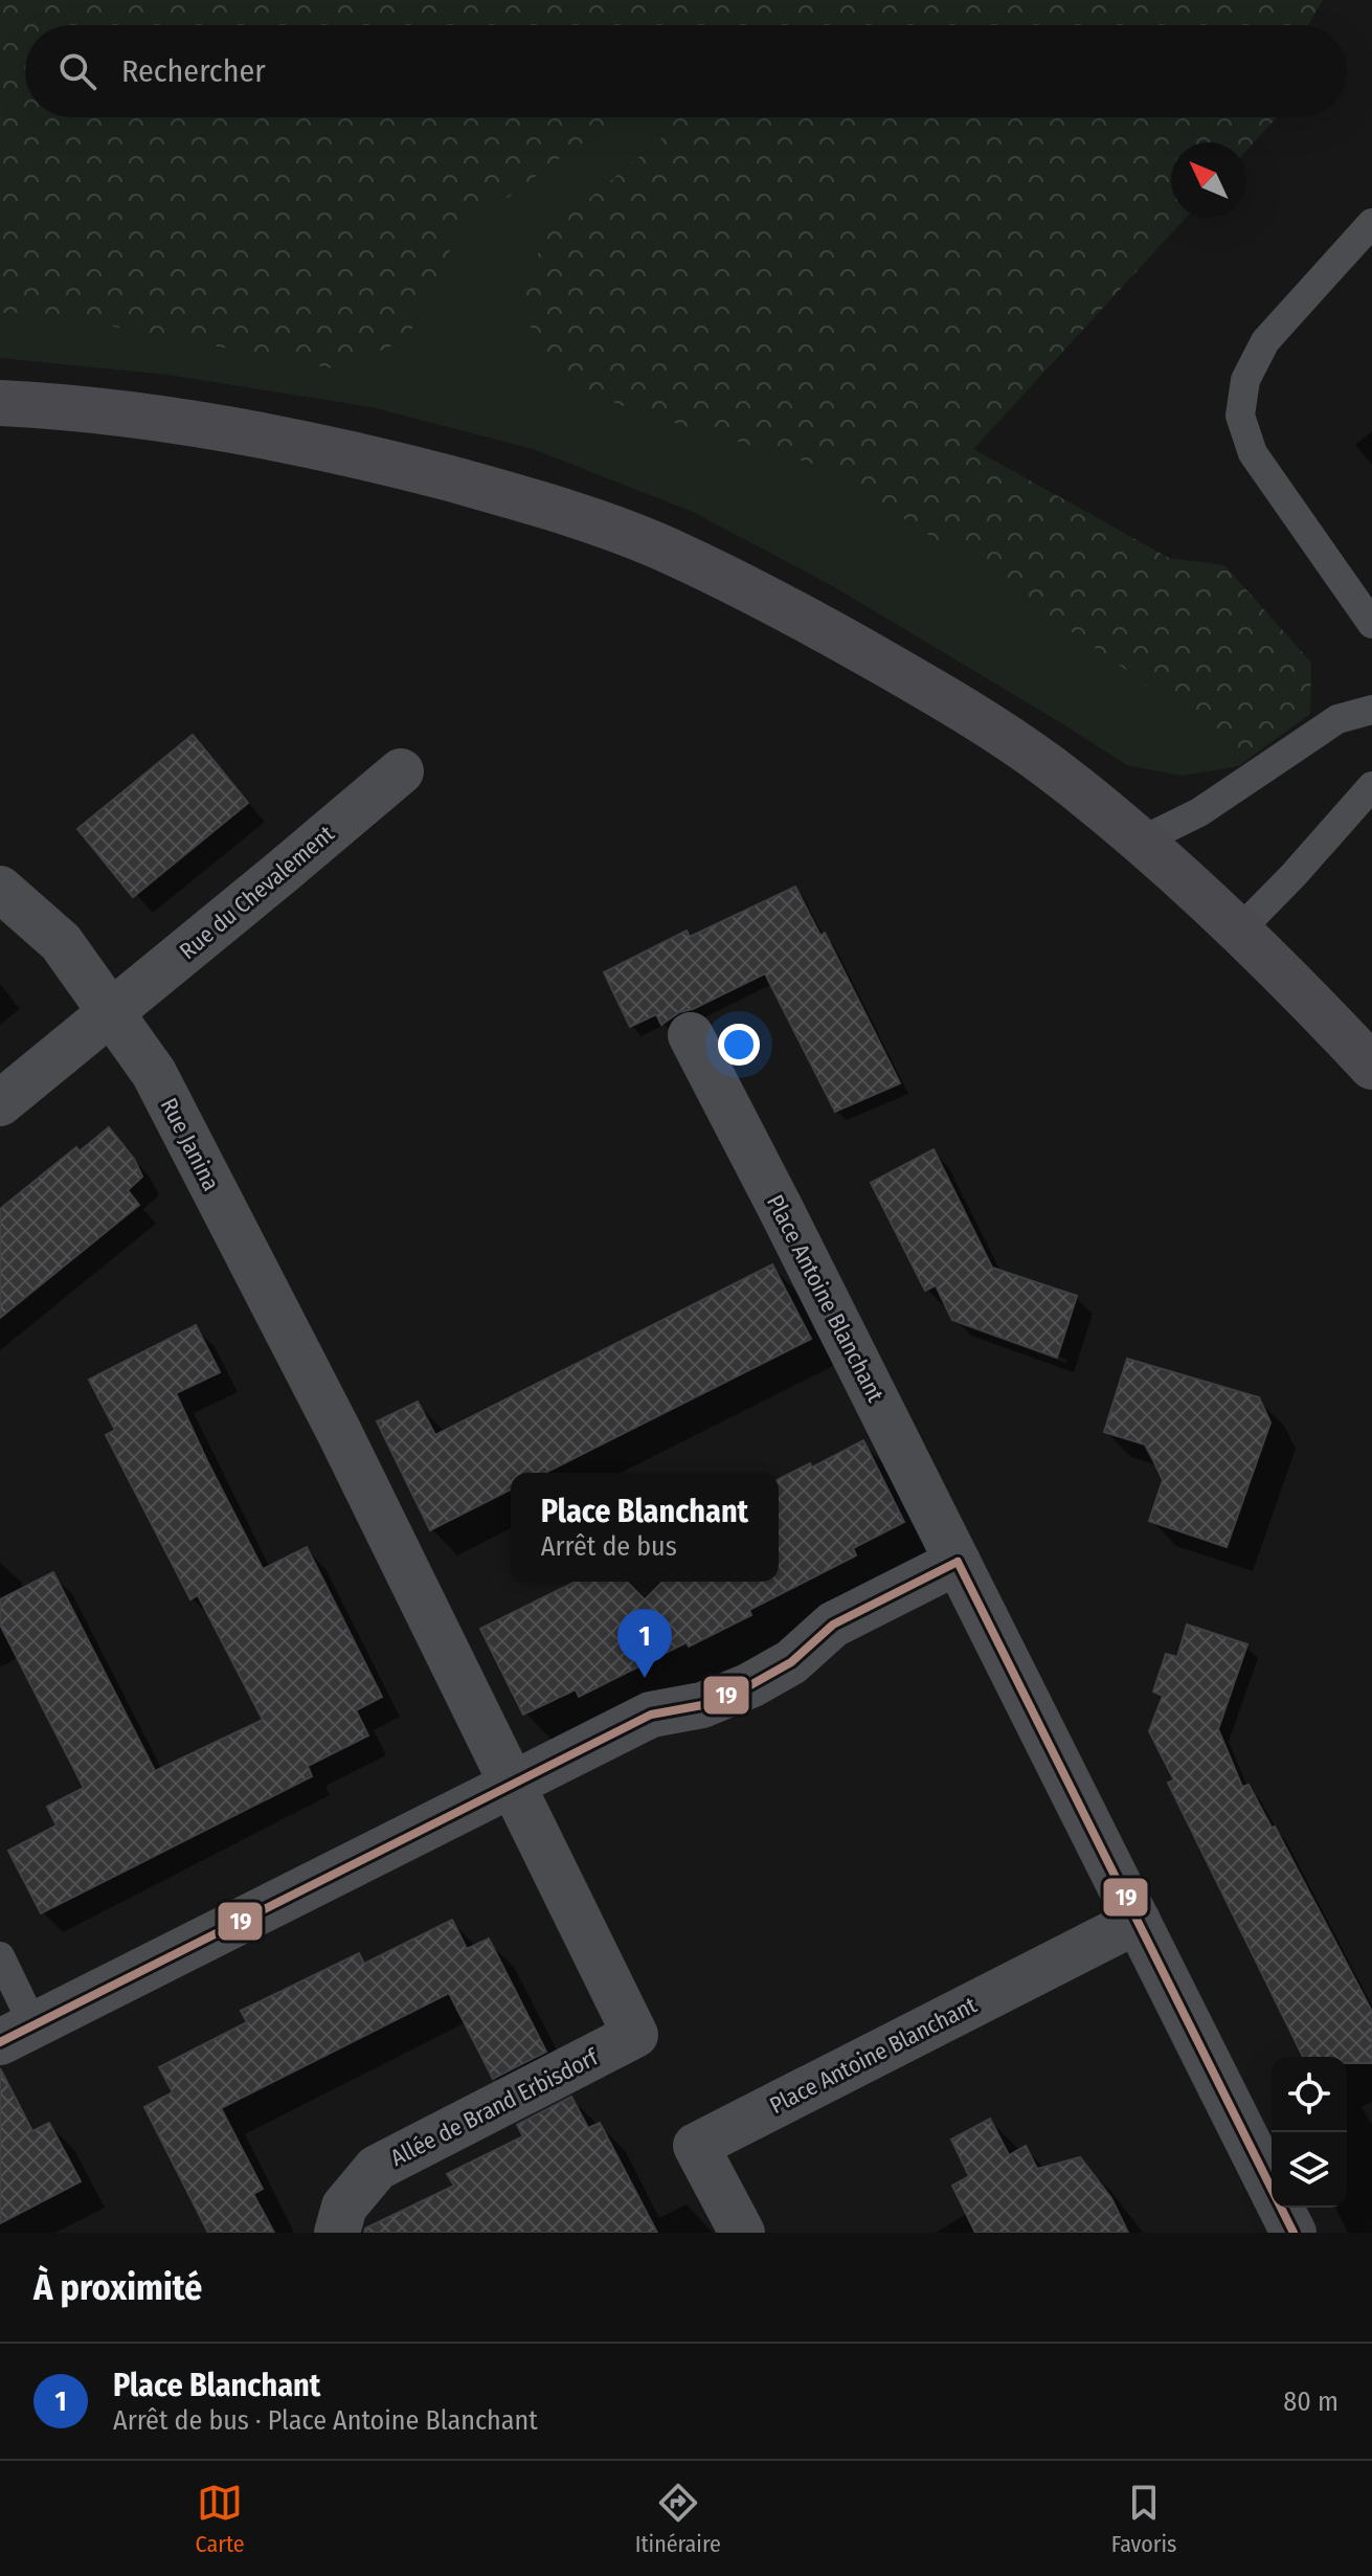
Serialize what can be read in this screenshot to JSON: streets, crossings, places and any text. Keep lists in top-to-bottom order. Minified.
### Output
{"streets":{"street":["Rue du Chevalement","Rue Janina","Place Antoine Blanchant","Allée de Brand Erbisdorf"]},"crossings":[["Rue du Chevalement","Rue Janina"],["Rue Janina","Allée de Brand Erbisdorf"]],"lines":["transit line 19"],"north":"top left","page":{"search":"Rechercher","popup":["Place Blanchant","Arrêt de bus"],"pins":"1","heading":"À proximité","list":[{"mark":"1","name":"Place Blanchant","note":"Arrêt de bus · Place Antoine Blanchant","value":"80 m"}],"nav":["Carte","Itinéraire","Favoris"]}}
